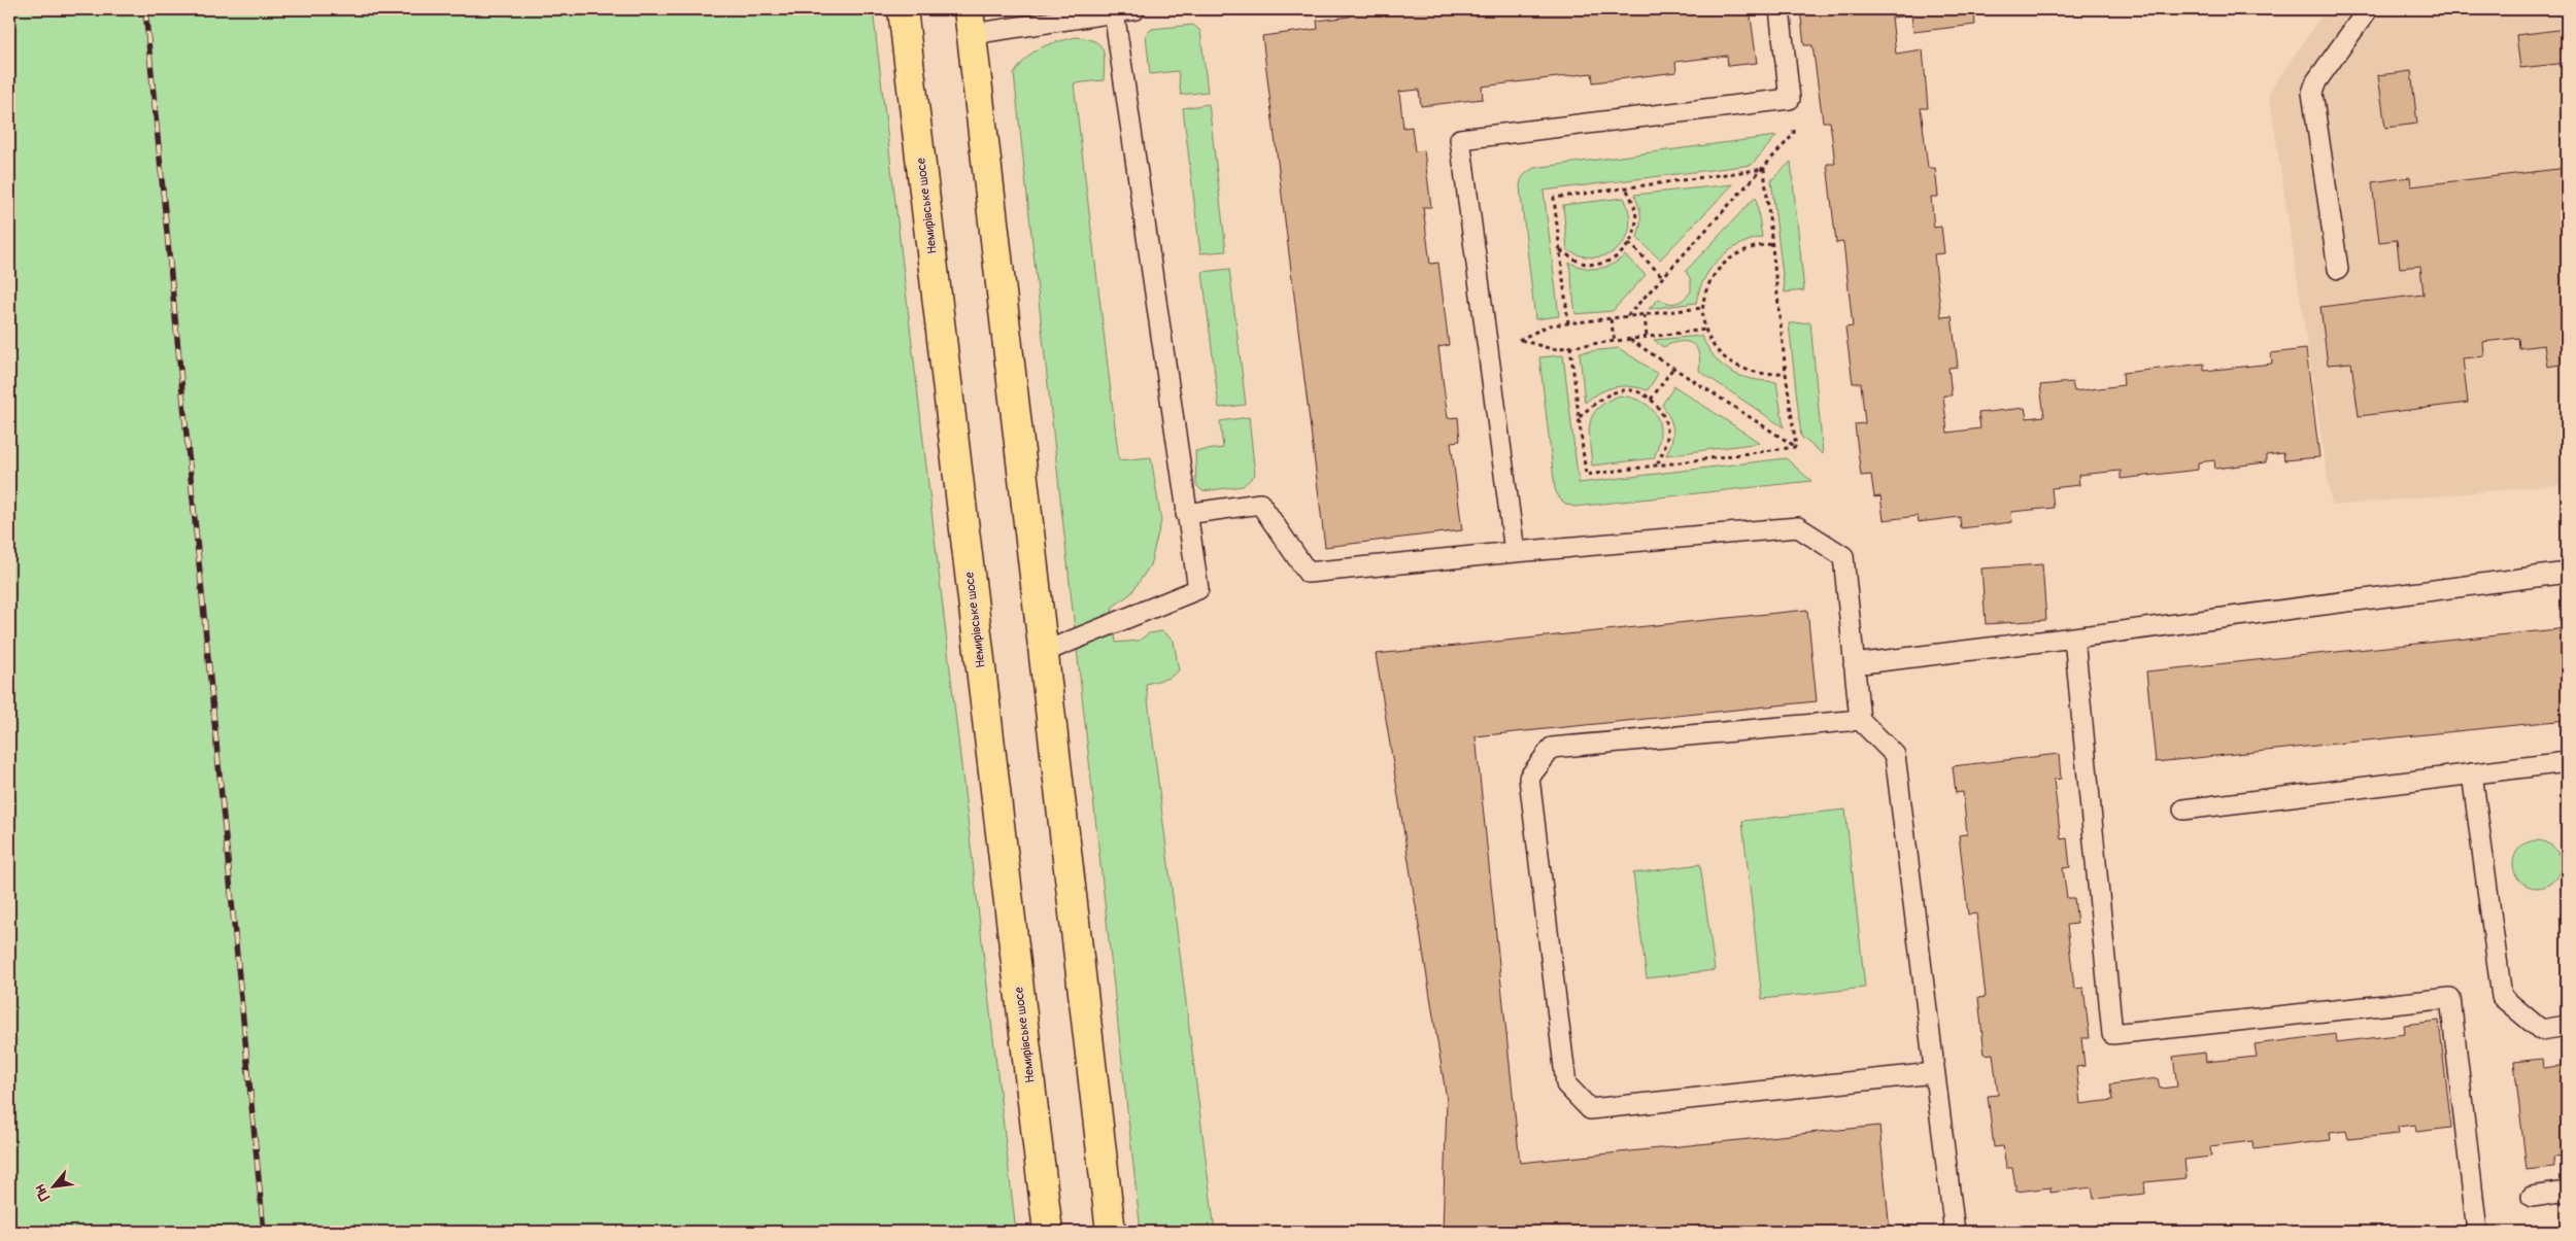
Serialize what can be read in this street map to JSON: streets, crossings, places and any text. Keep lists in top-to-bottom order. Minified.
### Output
{"streets":{"main road":["Немирівське шосе"]},"north":"bottom left"}
